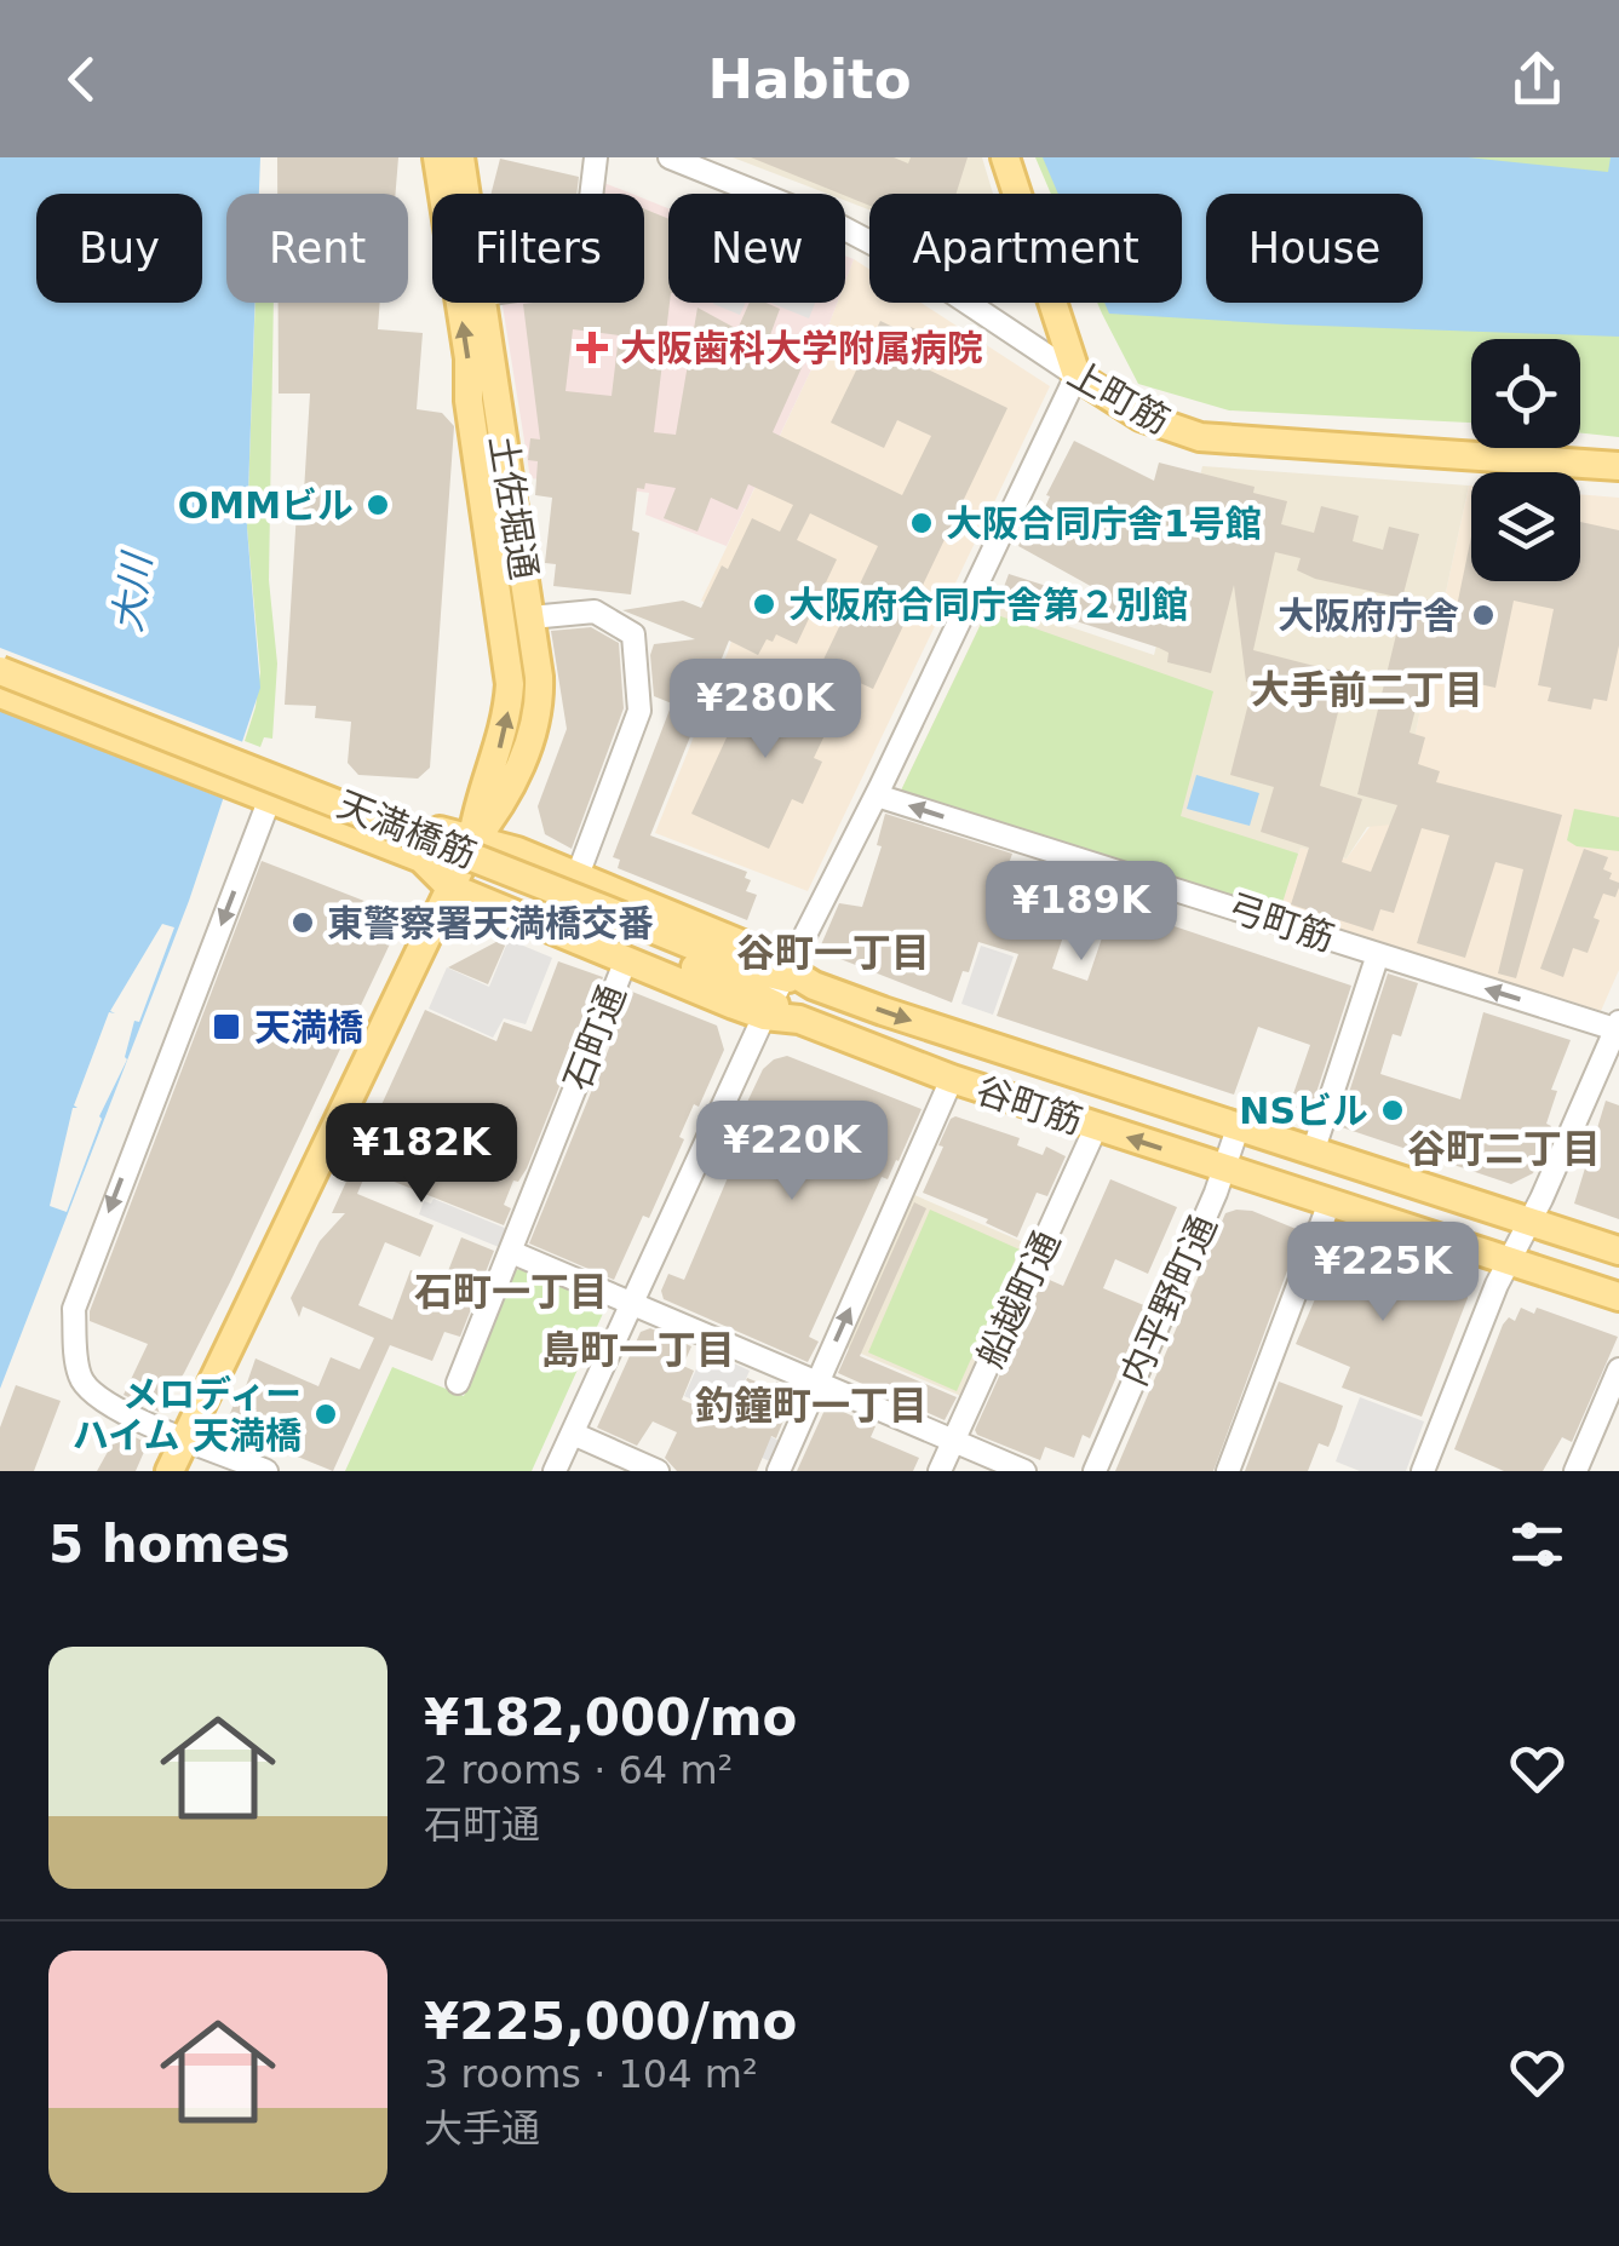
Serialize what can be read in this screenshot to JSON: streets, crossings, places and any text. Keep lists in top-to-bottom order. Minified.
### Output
{"streets":{"main road":["上町筋","土佐堀通","天満橋筋","谷町筋"],"street":["弓町筋","石町通","船越町通","内平野町通"]},"crossings":[["土佐堀通","天満橋筋"],["土佐堀通","谷町筋"],["天満橋筋","谷町筋"],["石町通","谷町筋"],["谷町筋","船越町通"],["谷町筋","内平野町通"]],"one_way":["弓町筋"],"districts":["大手前二丁目","谷町一丁目","谷町二丁目","石町一丁目","島町一丁目","釣鐘町一丁目"],"water":["大川"],"places":{"health":["大阪歯科大学附属病院"],"other":["OMMビル","大阪合同庁舎1号館","大阪府合同庁舎第２別館","大阪府庁舎","東警察署天満橋交番","NSビル","メロディー ハイム 天満橋"],"transit":["天満橋"]},"page":{"header":"Habito","chip":["Buy","Rent","Filters","New","Apartment","House"],"price":["¥280K","¥189K","¥220K","¥182K","¥225K"],"heading":"5 homes","list":[{"name":"¥182,000/mo","note":"2 rooms · 64 m² · 石町通"},{"name":"¥225,000/mo","note":"3 rooms · 104 m² · 大手通"}]}}
